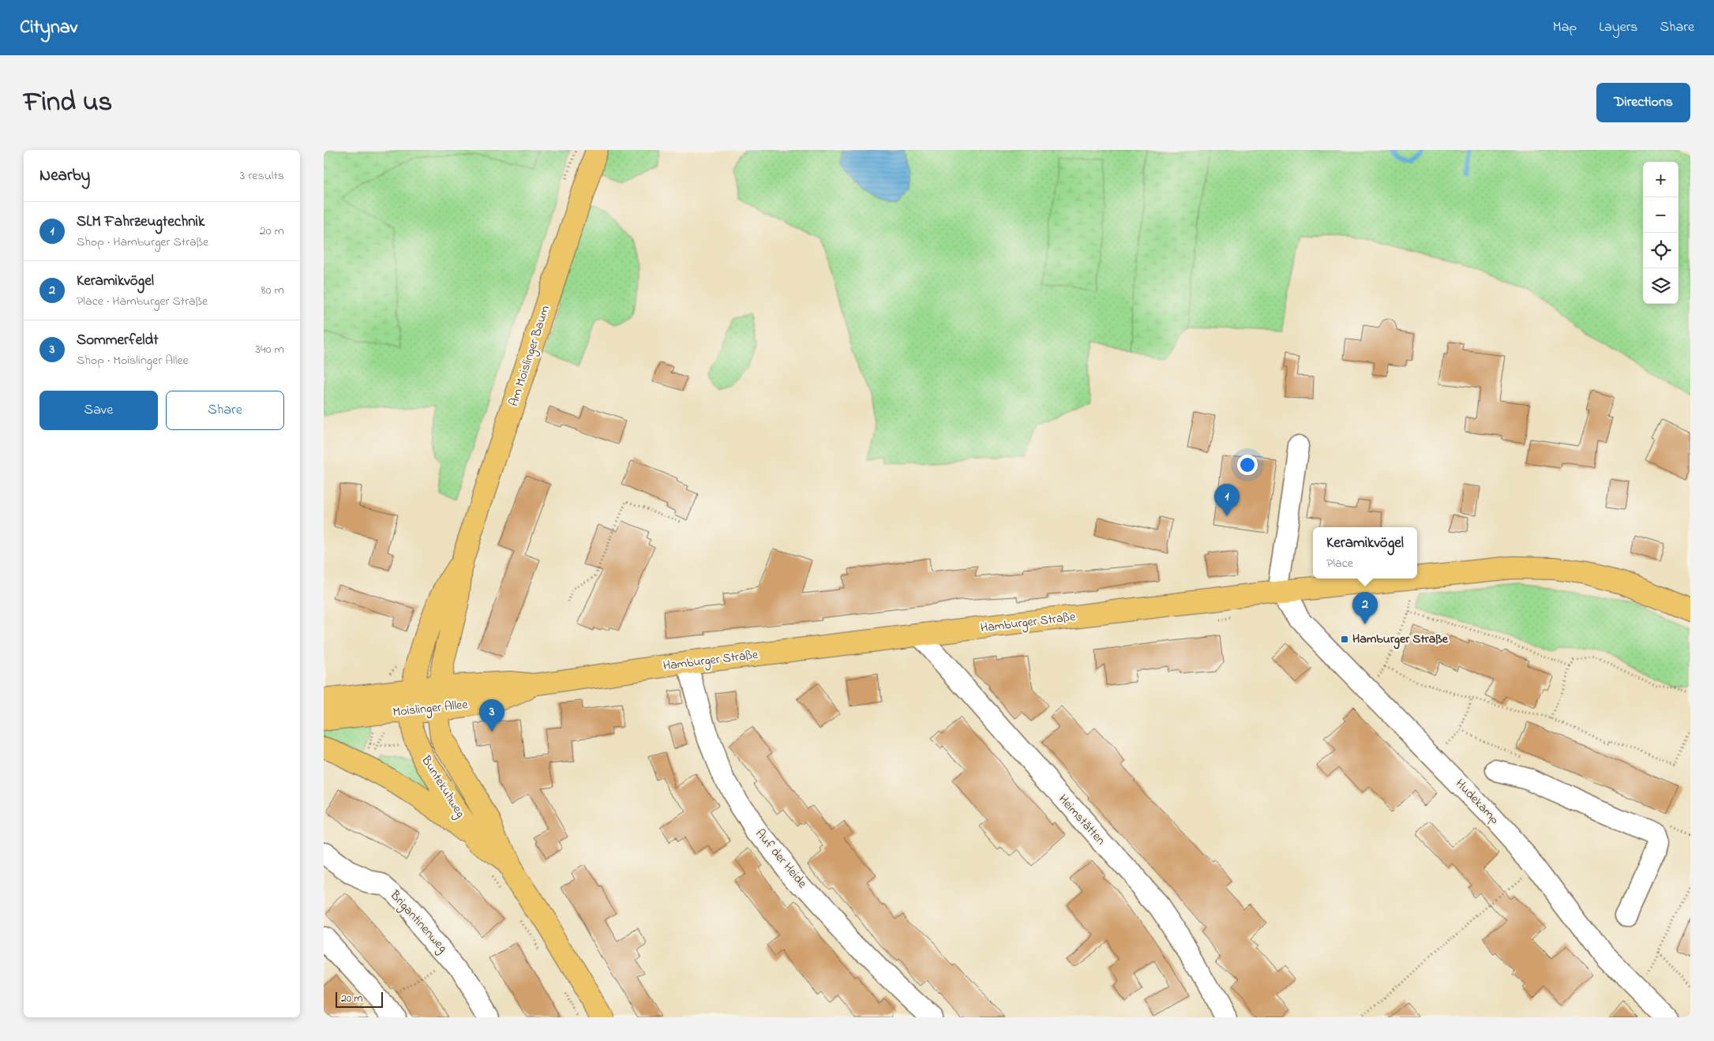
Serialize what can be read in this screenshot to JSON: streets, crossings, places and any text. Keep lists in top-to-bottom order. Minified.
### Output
{"streets":{"main road":["Am Moislinger Baum","Hamburger Straße","Moislinger Allee","Buntekuhweg"],"street":["Hudekamp","Heimstätten","Auf der Heide","Brigantinenweg"]},"crossings":[["Am Moislinger Baum","Hamburger Straße"],["Am Moislinger Baum","Moislinger Allee"],["Am Moislinger Baum","Buntekuhweg"],["Hamburger Straße","Moislinger Allee"],["Hamburger Straße","Buntekuhweg"],["Hamburger Straße","Hudekamp"],["Hamburger Straße","Heimstätten"],["Hamburger Straße","Auf der Heide"],["Moislinger Allee","Buntekuhweg"]],"places":{"transit":["Hamburger Straße"]},"scale_bar":"20 m","page":{"header":"Citynav","nav":["Map","Layers","Share"],"title":"Find us","buttons":["Directions",["Save","Share"]],"heading":["Nearby","3 results"],"map_buttons":["+","−"],"list":[{"mark":"1","name":"SLM Fahrzeugtechnik","note":"Shop · Hamburger Straße","value":"20 m"},{"mark":"2","name":"Keramikvögel","note":"Place · Hamburger Straße","value":"80 m"},{"mark":"3","name":"Sommerfeldt","note":"Shop · Moislinger Allee","value":"340 m"}],"pins":["1","2","3"],"popup":["Keramikvögel","Place"],"scale":"20 m"}}
